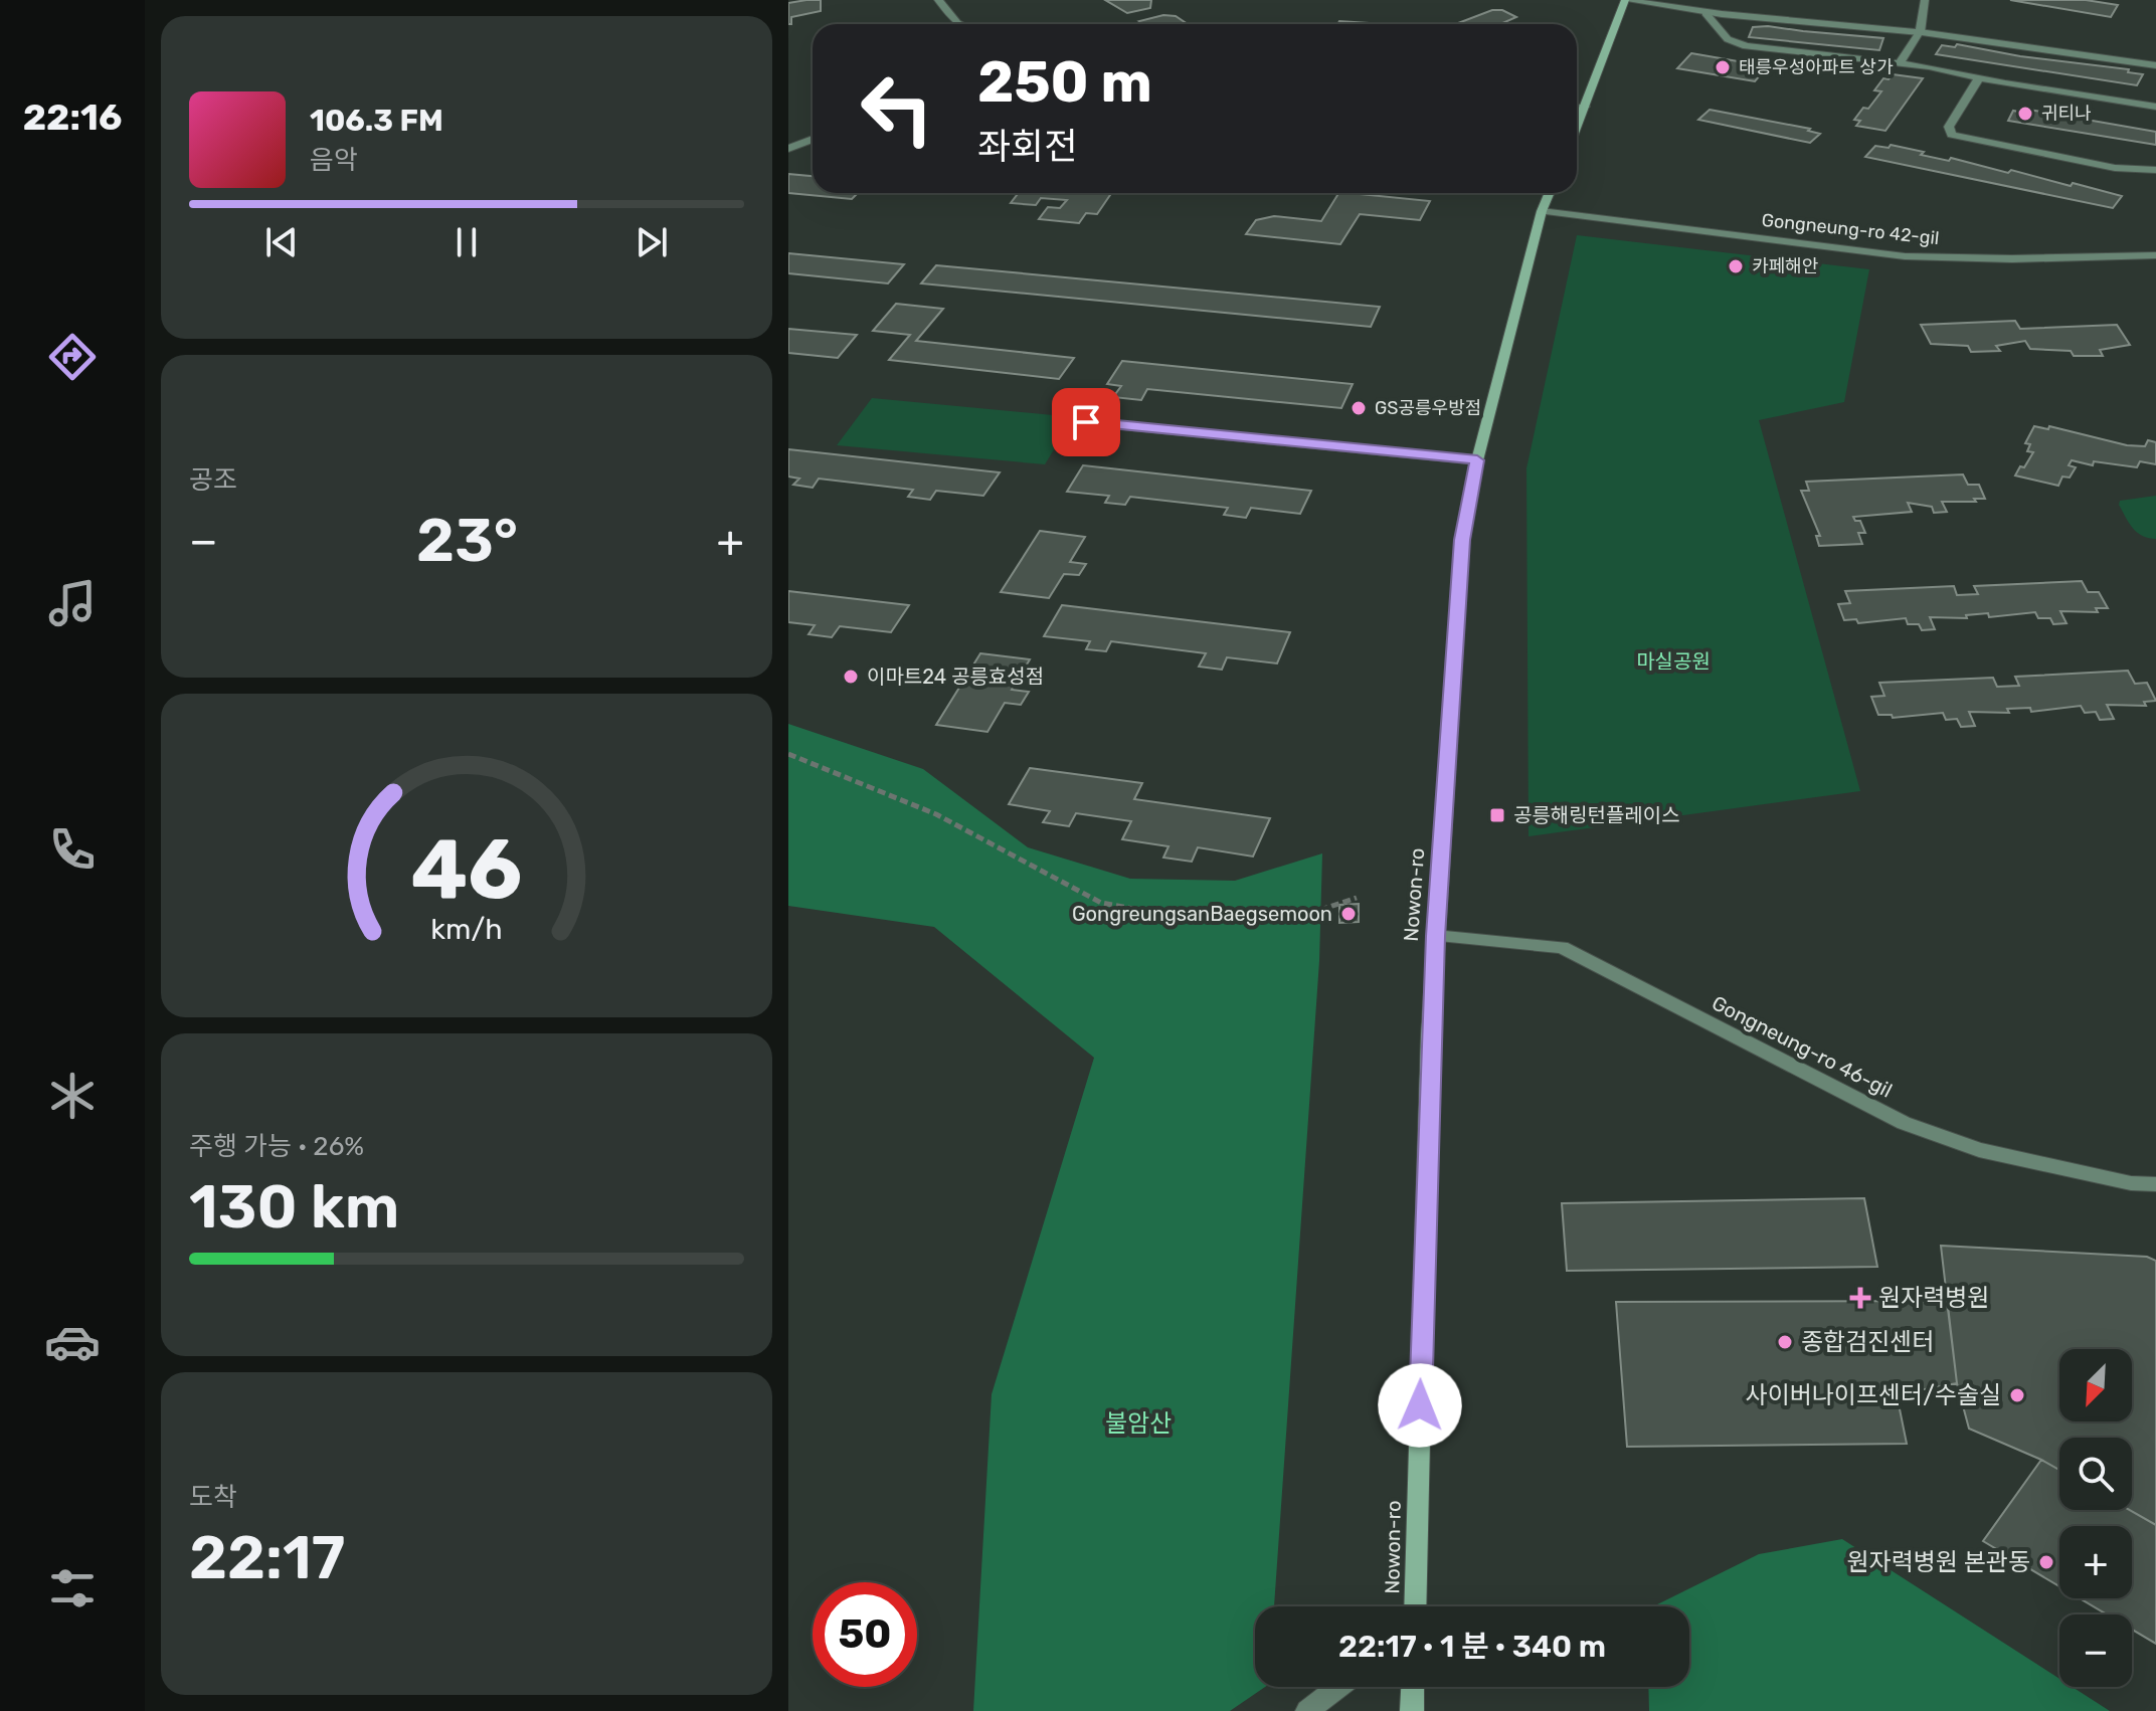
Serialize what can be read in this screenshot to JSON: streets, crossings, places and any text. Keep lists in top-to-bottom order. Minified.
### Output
{"streets":{"main road":["Nowon-ro"],"street":["Gongneung-ro 42-gil","Gongneung-ro 46-gil"]},"crossings":[["Gongneung-ro 42-gil","Nowon-ro"],["Nowon-ro","Gongneung-ro 46-gil"]],"parks":["마실공원","불암산"],"places":{"other":["태릉우성아파트 상가","귀티나","카페해안","GS공릉우방점","이마트24 공릉효성점","GongreungsanBaegsemoon","종합검진센터","사이버나이프센터/수술실","원자력병원 본관동"],"transit":["공릉해링턴플레이스"],"health":["원자력병원"]},"north":"bottom left","page":{"tabs":"22:16","turn":["250 m","좌회전"],"song":["106.3 FM","음악"],"tile":["공조",["주행 가능 · 26%","130 km"],["도착","22:17"]],"heat":["−","23°","+"],"map_buttons":["+","−"],"limit":"50","trip":"22:17 · 1 분 · 340 m","gauge":["46","km/h"]}}
